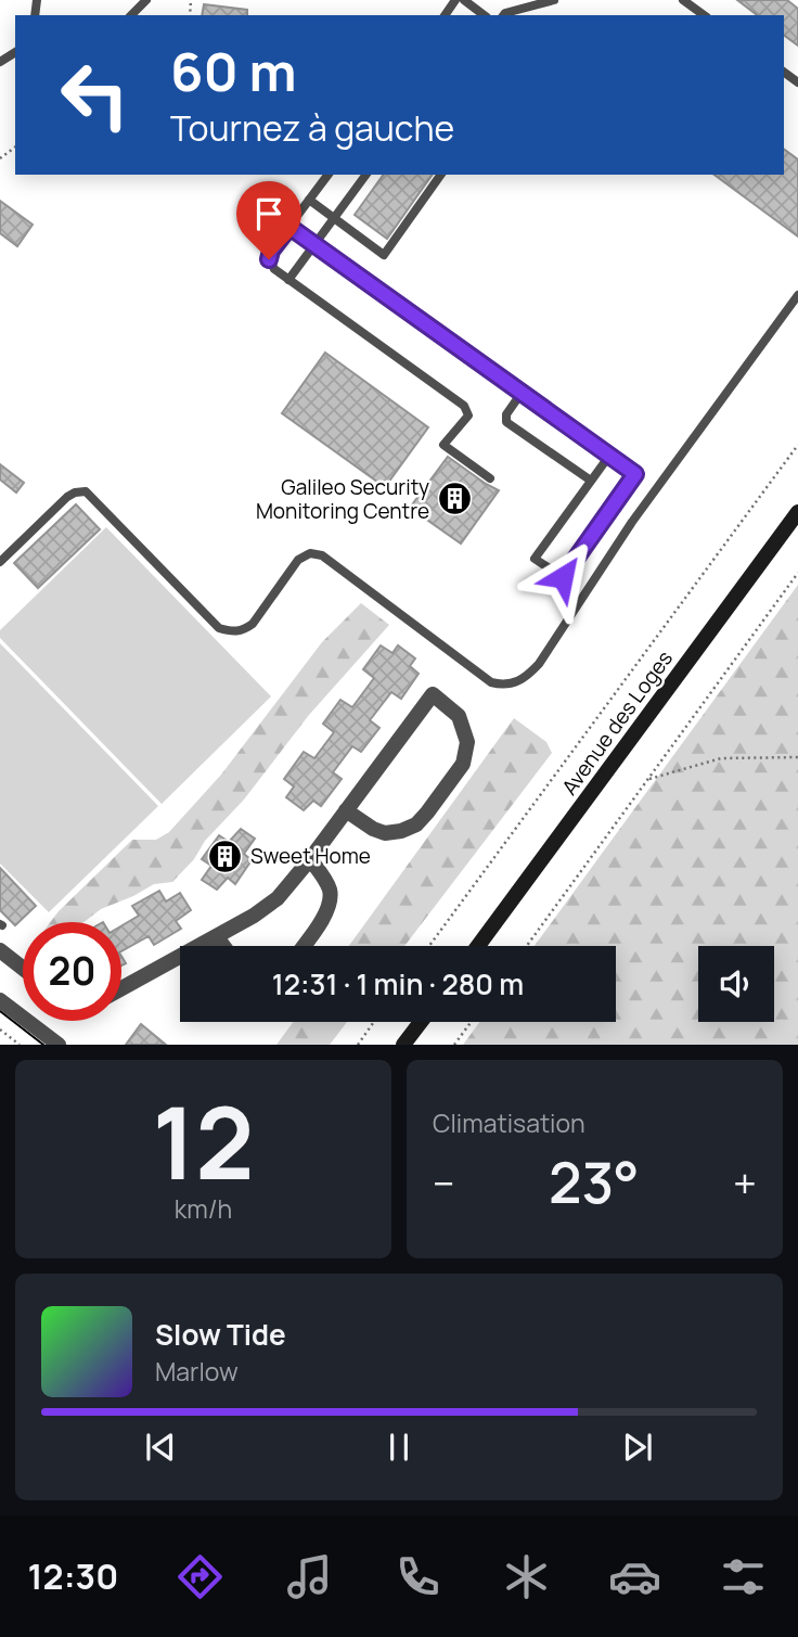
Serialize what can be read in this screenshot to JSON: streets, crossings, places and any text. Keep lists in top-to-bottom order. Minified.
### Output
{"streets":{"main road":["Avenue des Loges"]},"places":{"building":["Galileo Security Monitoring Centre","Sweet Home"]},"page":{"turn":["60 m","Tournez à gauche"],"limit":"20","trip":"12:31 · 1 min · 280 m","tile":[["12","km/h"],"Climatisation"],"heat":["−","23°","+"],"song":["Slow Tide","Marlow"],"tabs":"12:30"}}
